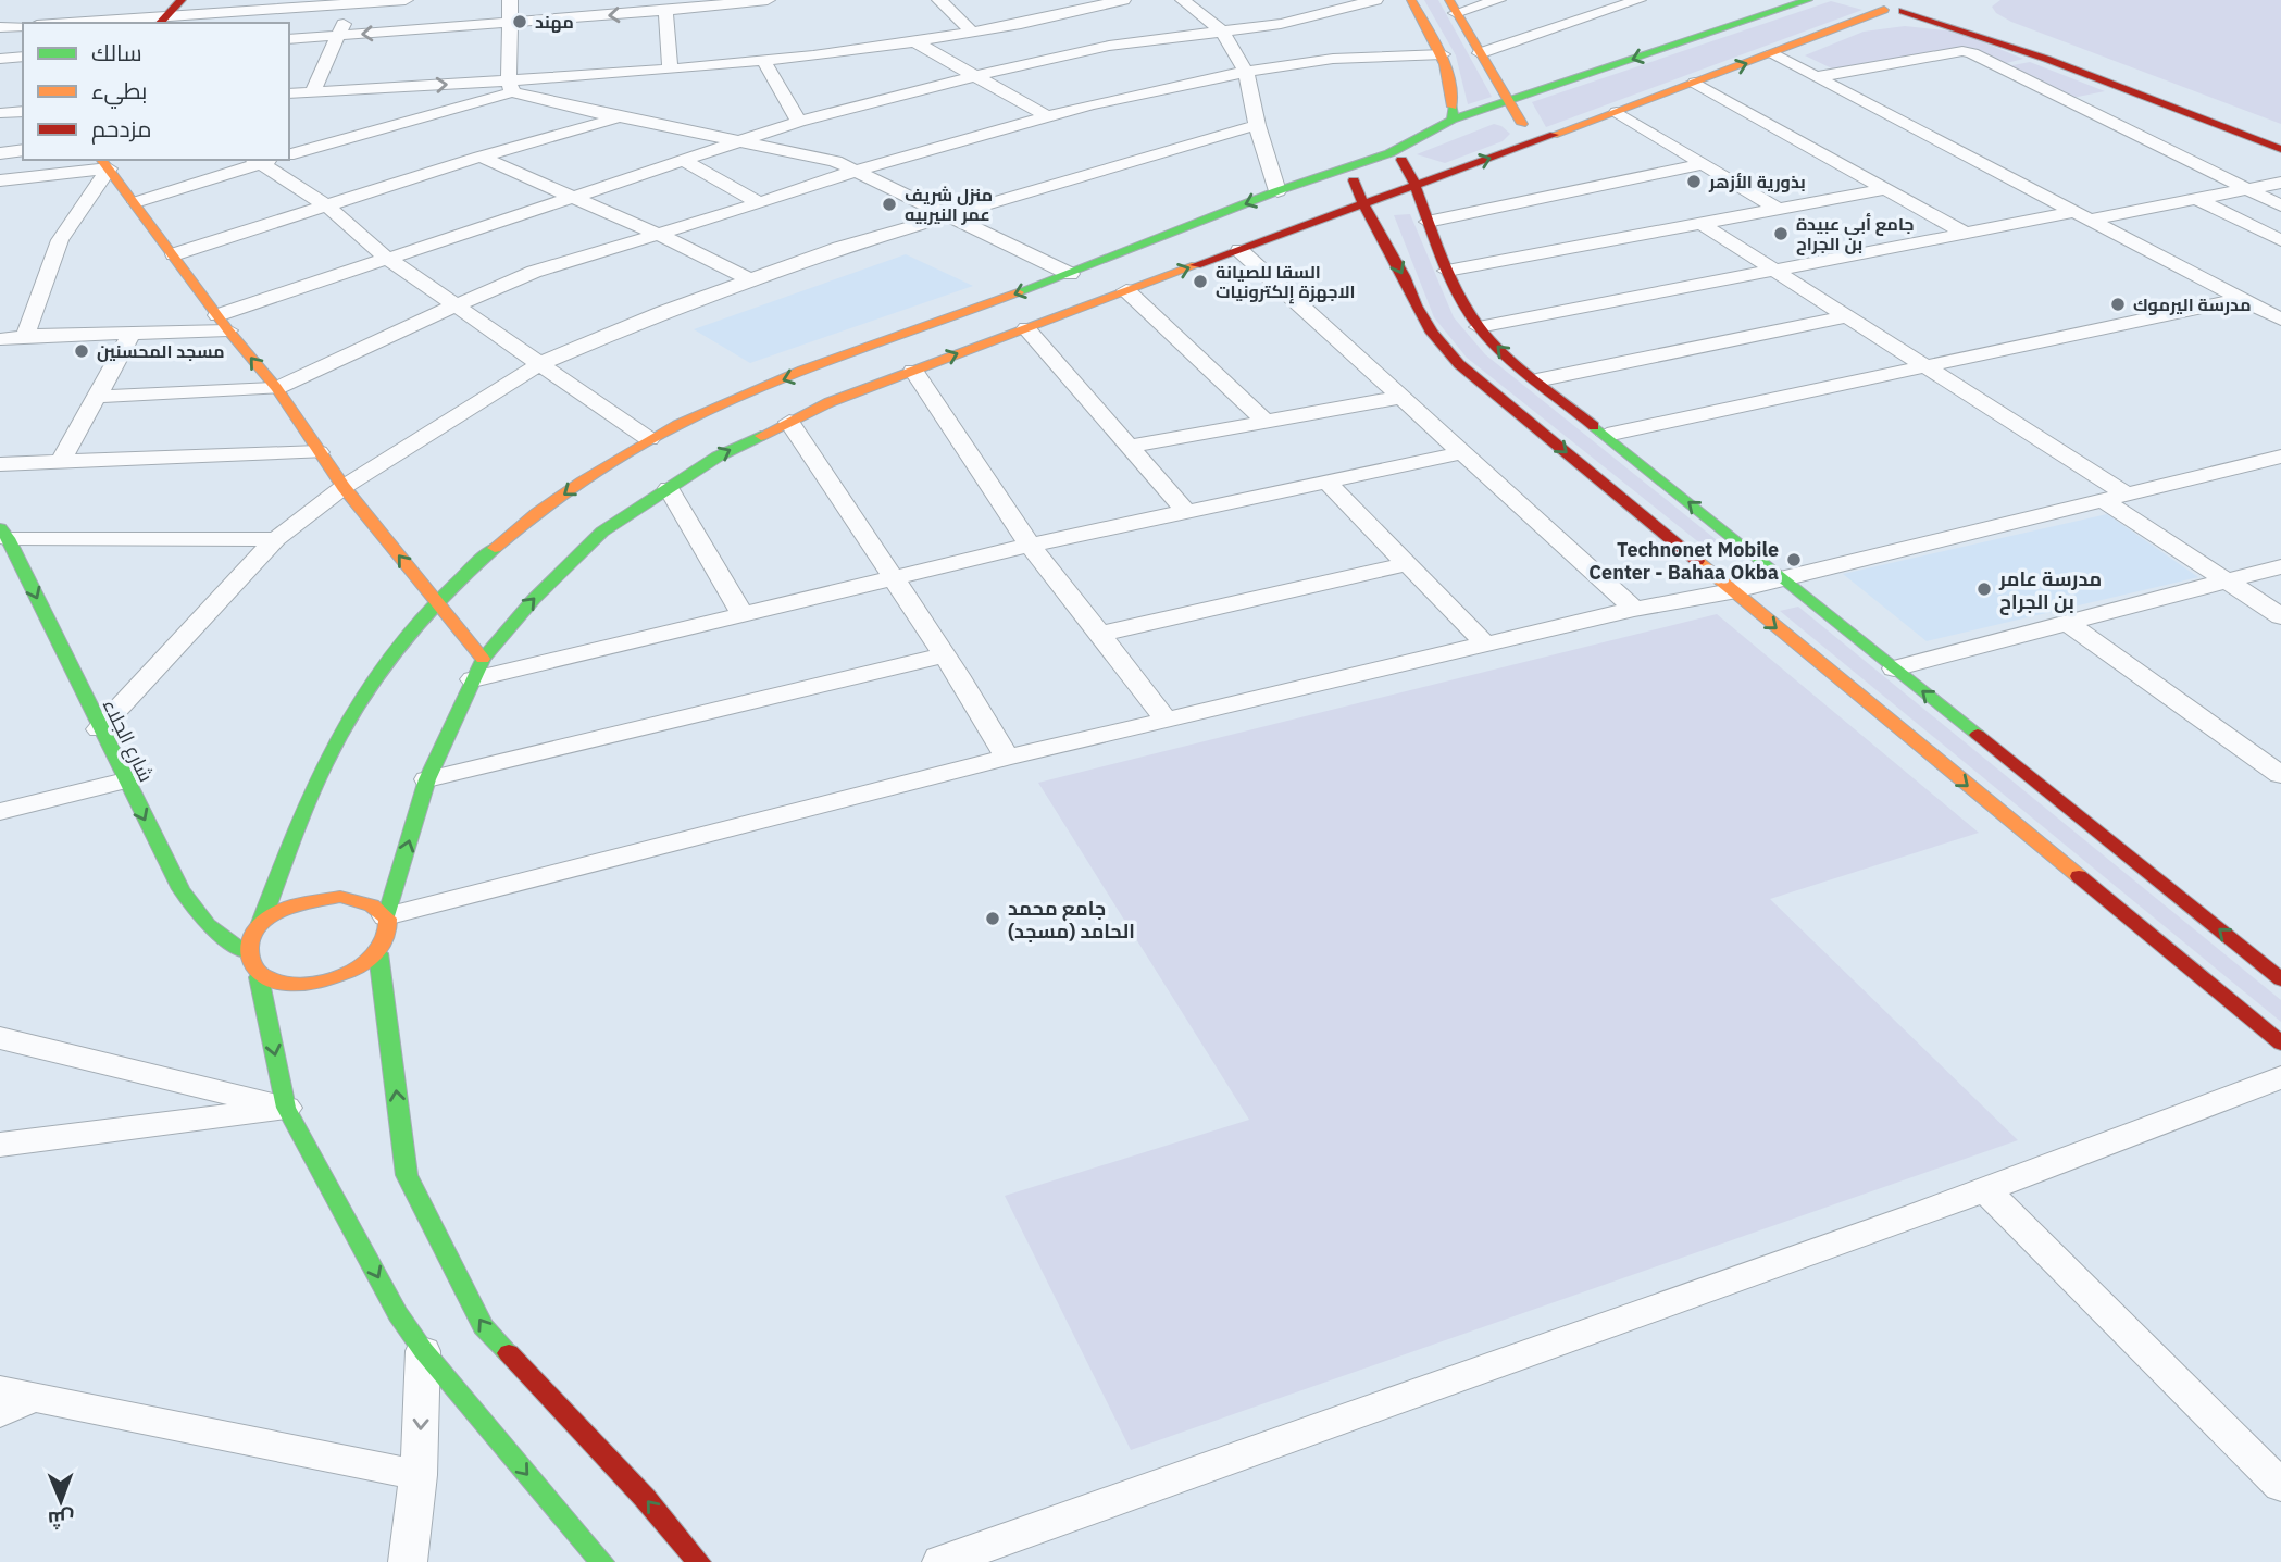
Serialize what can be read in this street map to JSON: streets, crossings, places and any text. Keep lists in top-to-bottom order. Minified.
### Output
{"streets":{"main road":["شارع الجلاء"]},"one_way":["شارع الجلاء"],"places":["مهند","بذورية الأزهر","منزل شريف عمر النيربيه","جامع أبي عبيدة بن الجراح","السقا للصيانة الاجهزة إلكترونيات","مدرسة اليرموك","مسجد المحسنين","Technonet Mobile Center - Bahaa Okba","مدرسة عامر بن الجراح","جامع محمد الحامد (مسجد)"],"legend":["سالك","بطيء","مزدحم"],"north":"bottom"}
